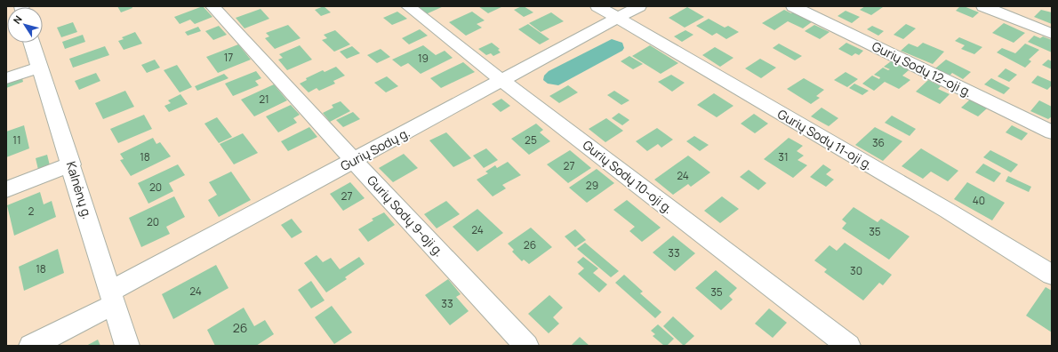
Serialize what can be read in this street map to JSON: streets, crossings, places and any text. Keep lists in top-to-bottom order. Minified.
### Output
{"streets":{"street":["Gurių Sodų 12-oji g.","Gurių Sodų 11-oji g.","Gurių Sodų g.","Gurių Sodų 10-oji g.","Kalnėnų g.","Gurių Sodų 9-oji g."]},"crossings":[["Gurių Sodų 11-oji g.","Gurių Sodų g."],["Gurių Sodų g.","Gurių Sodų 10-oji g."],["Gurių Sodų g.","Kalnėnų g."],["Gurių Sodų g.","Gurių Sodų 9-oji g."]],"house_numbers":["17","19","21","11","25","36","18","31","27","24","29","20","27","40","2","20","24","35","26","33","18","30","24","35","33","26"],"north":"top left"}
